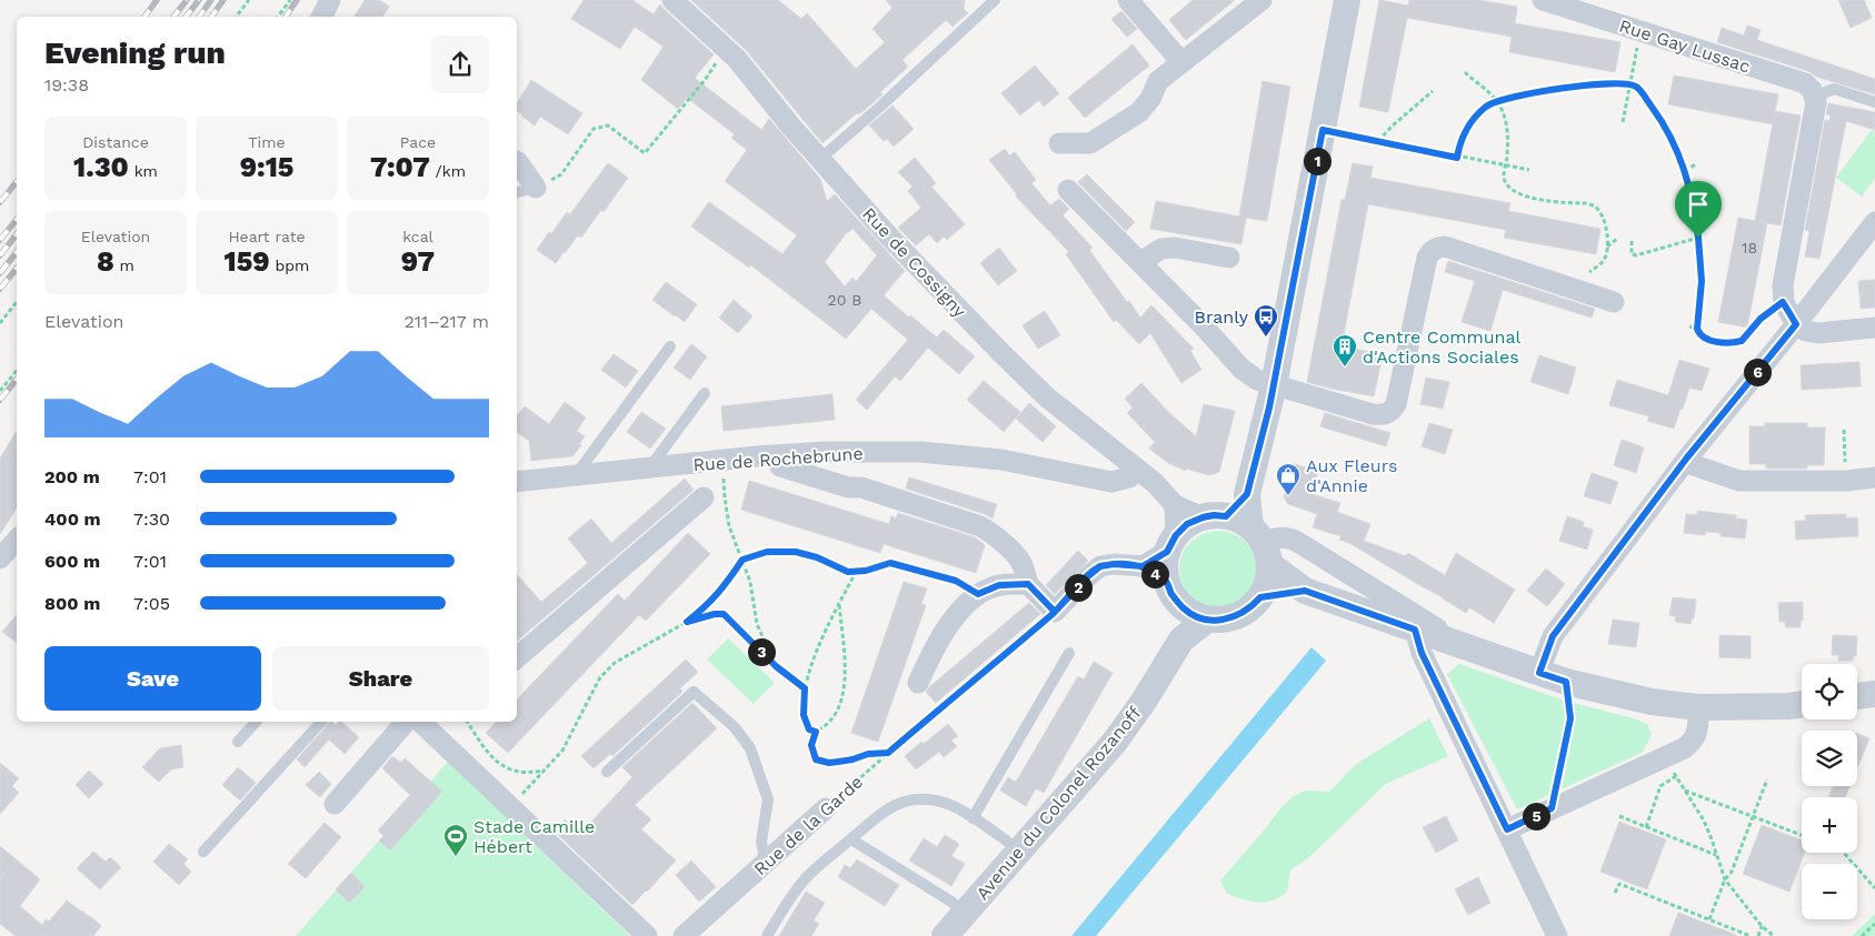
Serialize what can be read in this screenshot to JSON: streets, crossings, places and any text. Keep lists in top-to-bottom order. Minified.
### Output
{"streets":{"street":["Rue Gay Lussac","Rue de Cossigny","Rue de Rochebrune","Avenue du Colonel Rozanoff","Rue de la Garde"]},"crossings":[["Rue de Cossigny","Rue de Rochebrune"],["Rue de Cossigny","Avenue du Colonel Rozanoff"]],"places":{"bus stop":["Branly"],"building":["Centre Communal d'Actions Sociales"],"shop":["Aux Fleurs d'Annie"],"sports":["Stade Camille Hébert"]},"house_numbers":["18","20 B"],"page":{"heading":["Evening run","19:38"],"stats":[["Distance","1.30 km"],["Time","9:15"],["Pace","7:07 /km"],["Elevation","8 m"],["Heart rate","159 bpm"],["kcal","97"]],"pins":["1","6","4","2","3","5"],"chart":["Elevation","211–217 m"],"list":[{"name":"200 m","note":"7:01"},{"name":"400 m","note":"7:30"},{"name":"600 m","note":"7:01"},{"name":"800 m","note":"7:05"}],"buttons":["Save","Share"],"map_buttons":["+","−"]}}
